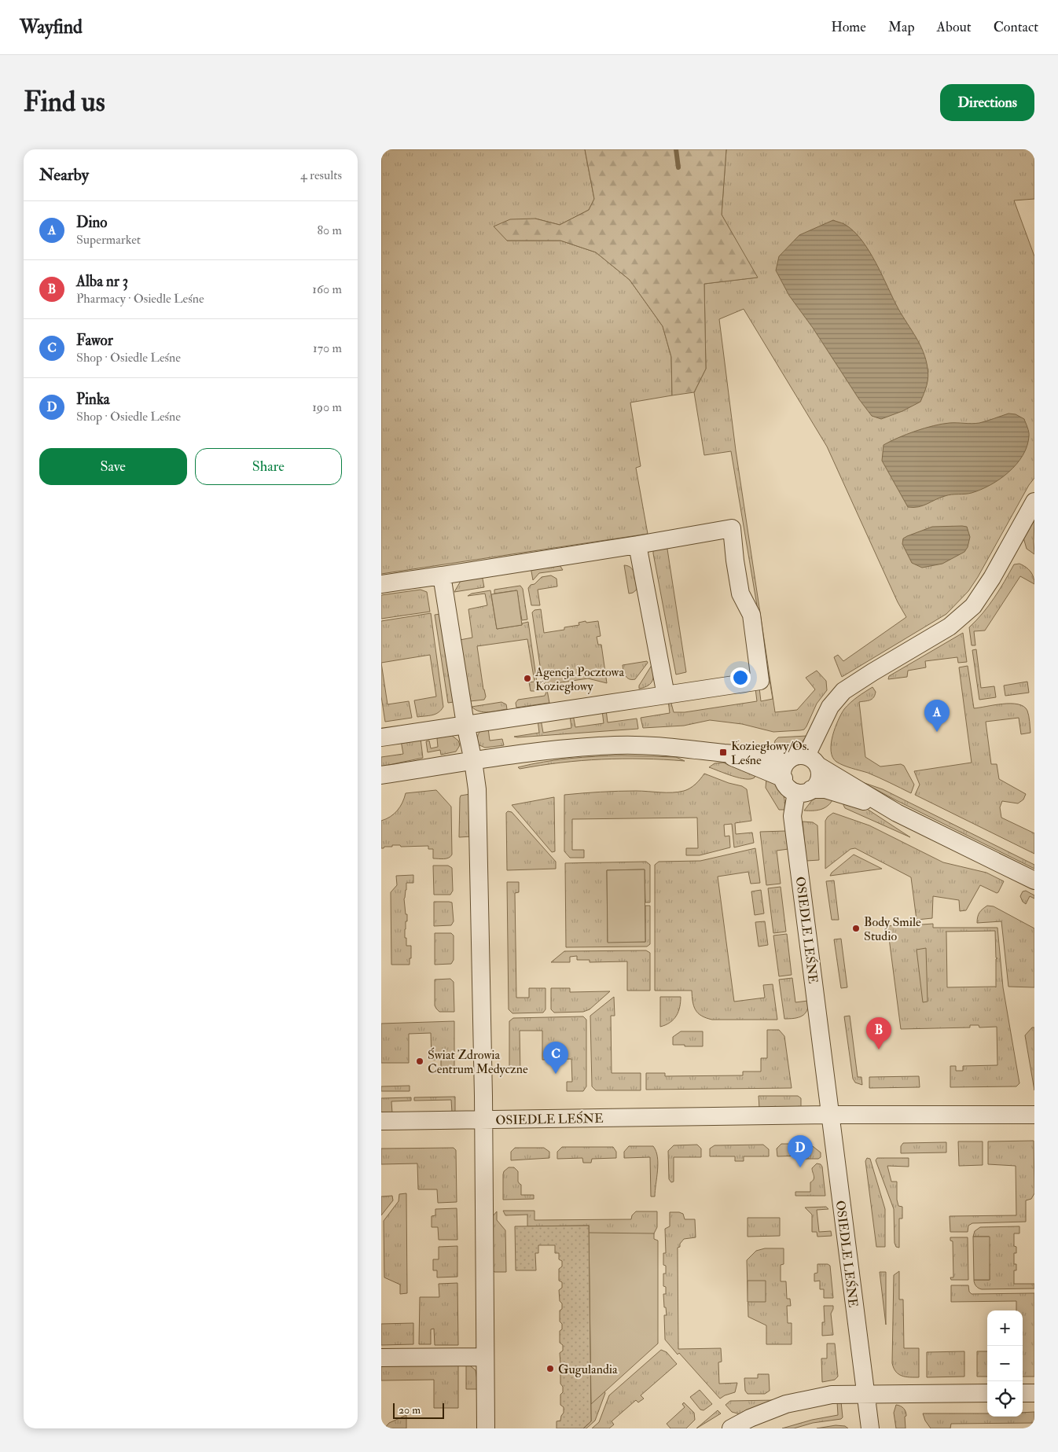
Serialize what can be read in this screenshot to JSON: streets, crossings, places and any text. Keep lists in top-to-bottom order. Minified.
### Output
{"streets":{"street":["OSIEDLE LEŚNE"]},"places":{"other":["Agencja Pocztowa Koziegłowy","Body Smile Studio","Świat Zdrowia Centrum Medyczne","Gugulandia"],"transit":["Koziegłowy/Os. Leśne"]},"scale_bar":"20 m","page":{"header":"Wayfind","nav":["Home","Map","About","Contact"],"buttons":["Directions",["Save","Share"]],"title":"Find us","heading":["Nearby","4 results"],"list":[{"mark":"A","name":"Dino","note":"Supermarket","value":"80 m"},{"mark":"B","name":"Alba nr 3","note":"Pharmacy · Osiedle Leśne","value":"160 m"},{"mark":"C","name":"Fawor","note":"Shop · Osiedle Leśne","value":"170 m"},{"mark":"D","name":"Pinka","note":"Shop · Osiedle Leśne","value":"190 m"}],"pins":["A","B","C","D"],"map_buttons":["+","−"],"scale":"20 m"}}
